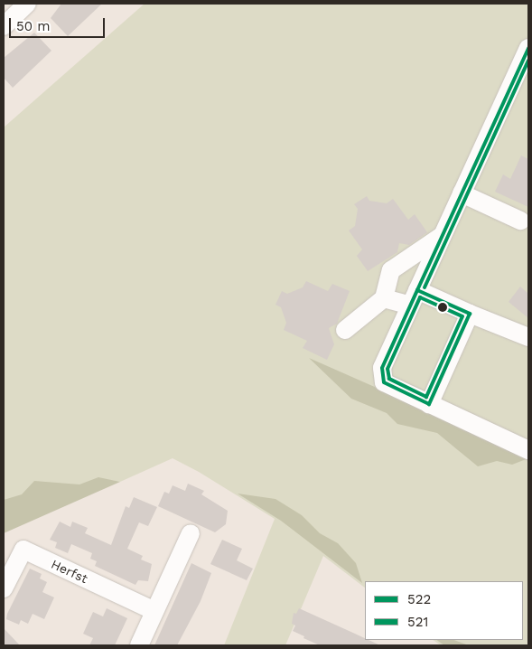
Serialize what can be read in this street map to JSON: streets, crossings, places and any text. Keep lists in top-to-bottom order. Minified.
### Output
{"streets":{"street":["Herfst"]},"lines":["transit line 522","transit line 521"],"legend":["522","521"],"scale_bar":"50 m"}
